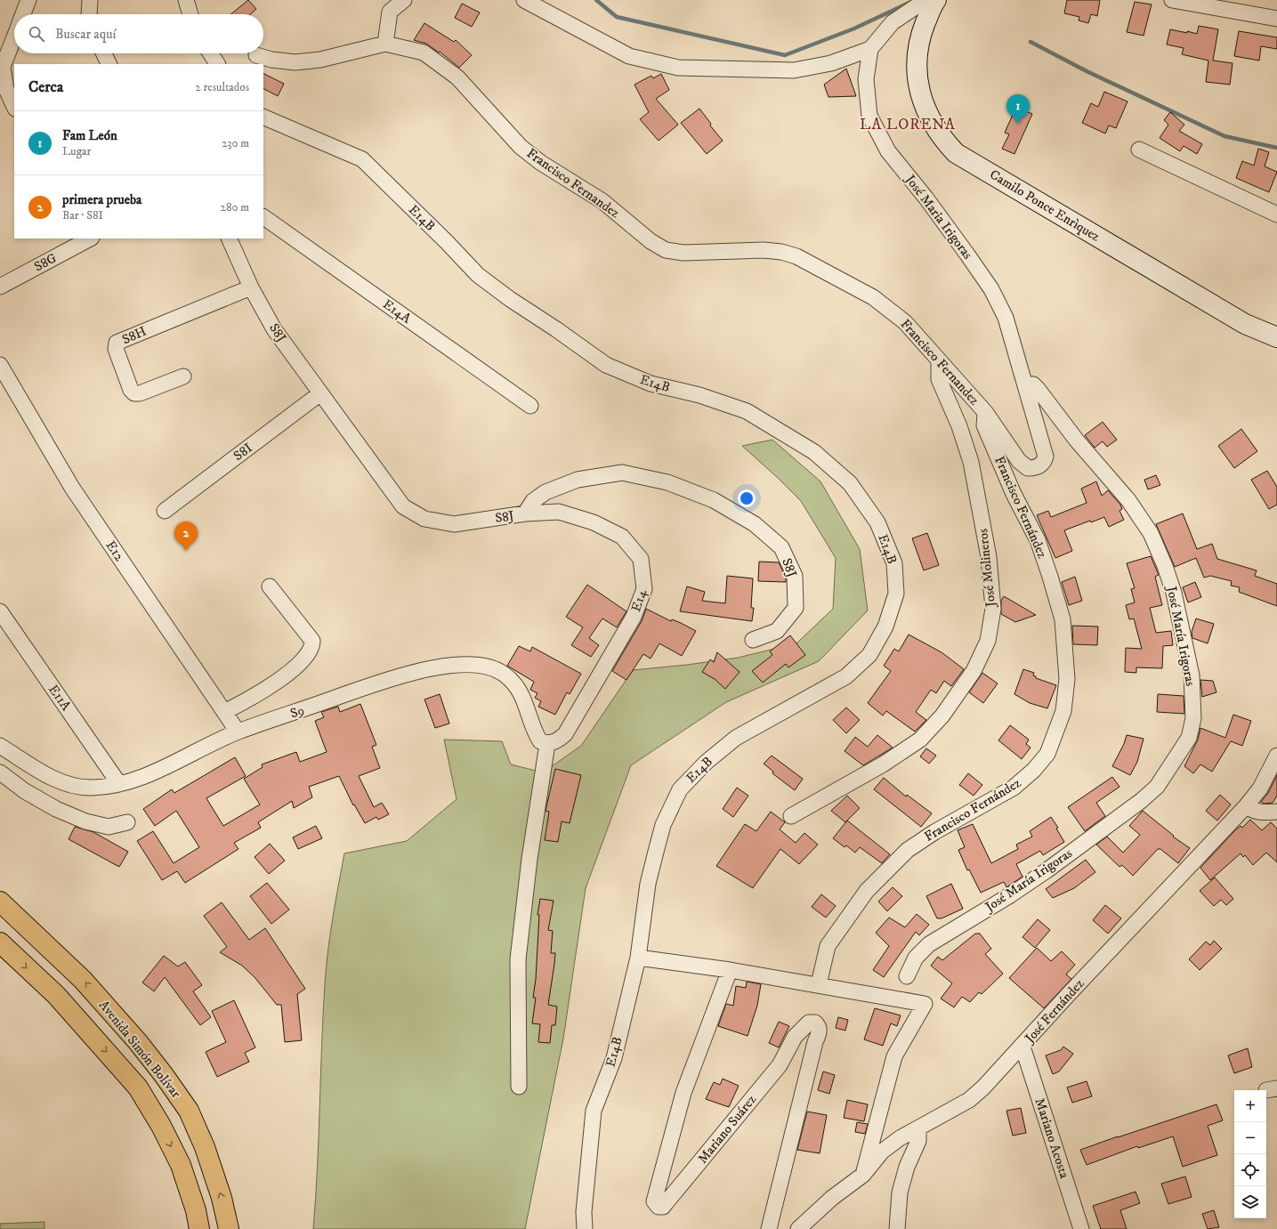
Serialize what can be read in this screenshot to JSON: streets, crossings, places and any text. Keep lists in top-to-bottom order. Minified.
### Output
{"streets":{"highway":["Avenida Simón Bolívar"],"main road":["Camilo Ponce Enrìquez"],"street":["Francisco Fernandez","José Maria Irigoras","E14B","S8G","E14A","S8J","S8H","S8I","Francisco Fernández","E12","José Molineros","E14","José María Irigoras","E11A","S9","José Fernández","Mariano Suárez","Mariano Acosta"]},"crossings":[["Francisco Fernandez","José Maria Irigoras"],["Francisco Fernandez","Francisco Fernández"],["Francisco Fernandez","José Molineros"],["José Maria Irigoras","Francisco Fernández"],["José Maria Irigoras","José María Irigoras"],["S8J","S8H"],["S8J","S8I"],["S8J","E14"],["E12","S9"],["E14","S9"],["E11A","S9"],["José Fernández","Mariano Acosta"]],"districts":["LA LORENA"],"page":{"search":"Buscar aquí","heading":["Cerca","2 resultados"],"pins":["1","2"],"list":[{"mark":"1","name":"Fam León","note":"Lugar","value":"230 m"},{"mark":"2","name":"primera prueba","note":"Bar · S8I","value":"280 m"}],"map_buttons":["+","−"]}}
